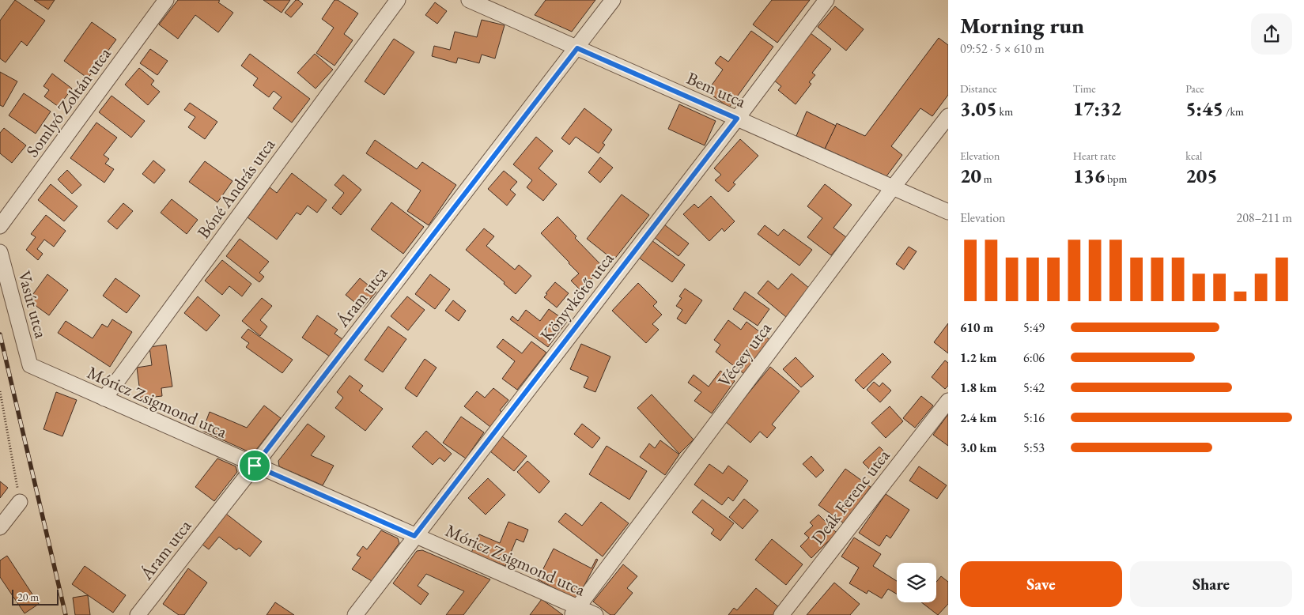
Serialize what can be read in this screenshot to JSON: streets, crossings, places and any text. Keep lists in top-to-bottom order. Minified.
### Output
{"streets":{"street":["Bem utca","Somlyó Zoltán utca","Bóné András utca","Áram utca","Könyvkötő utca","Vasút utca","Vécsey utca","Móricz Zsigmond utca","Deák Ferenc utca"]},"crossings":[["Bem utca","Áram utca"],["Bem utca","Könyvkötő utca"],["Bem utca","Vécsey utca"],["Bóné András utca","Móricz Zsigmond utca"],["Áram utca","Móricz Zsigmond utca"],["Könyvkötő utca","Móricz Zsigmond utca"],["Vasút utca","Móricz Zsigmond utca"],["Vécsey utca","Móricz Zsigmond utca"]],"scale_bar":"20 m","page":{"heading":["Morning run","09:52 · 5 × 610 m"],"stats":[["Distance","3.05 km"],["Time","17:32"],["Pace","5:45 /km"],["Elevation","20 m"],["Heart rate","136 bpm"],["kcal","205"]],"chart":["Elevation","208–211 m"],"list":[{"name":"610 m","note":"5:49"},{"name":"1.2 km","note":"6:06"},{"name":"1.8 km","note":"5:42"},{"name":"2.4 km","note":"5:16"},{"name":"3.0 km","note":"5:53"}],"buttons":["Save","Share"],"scale":"20 m"}}
